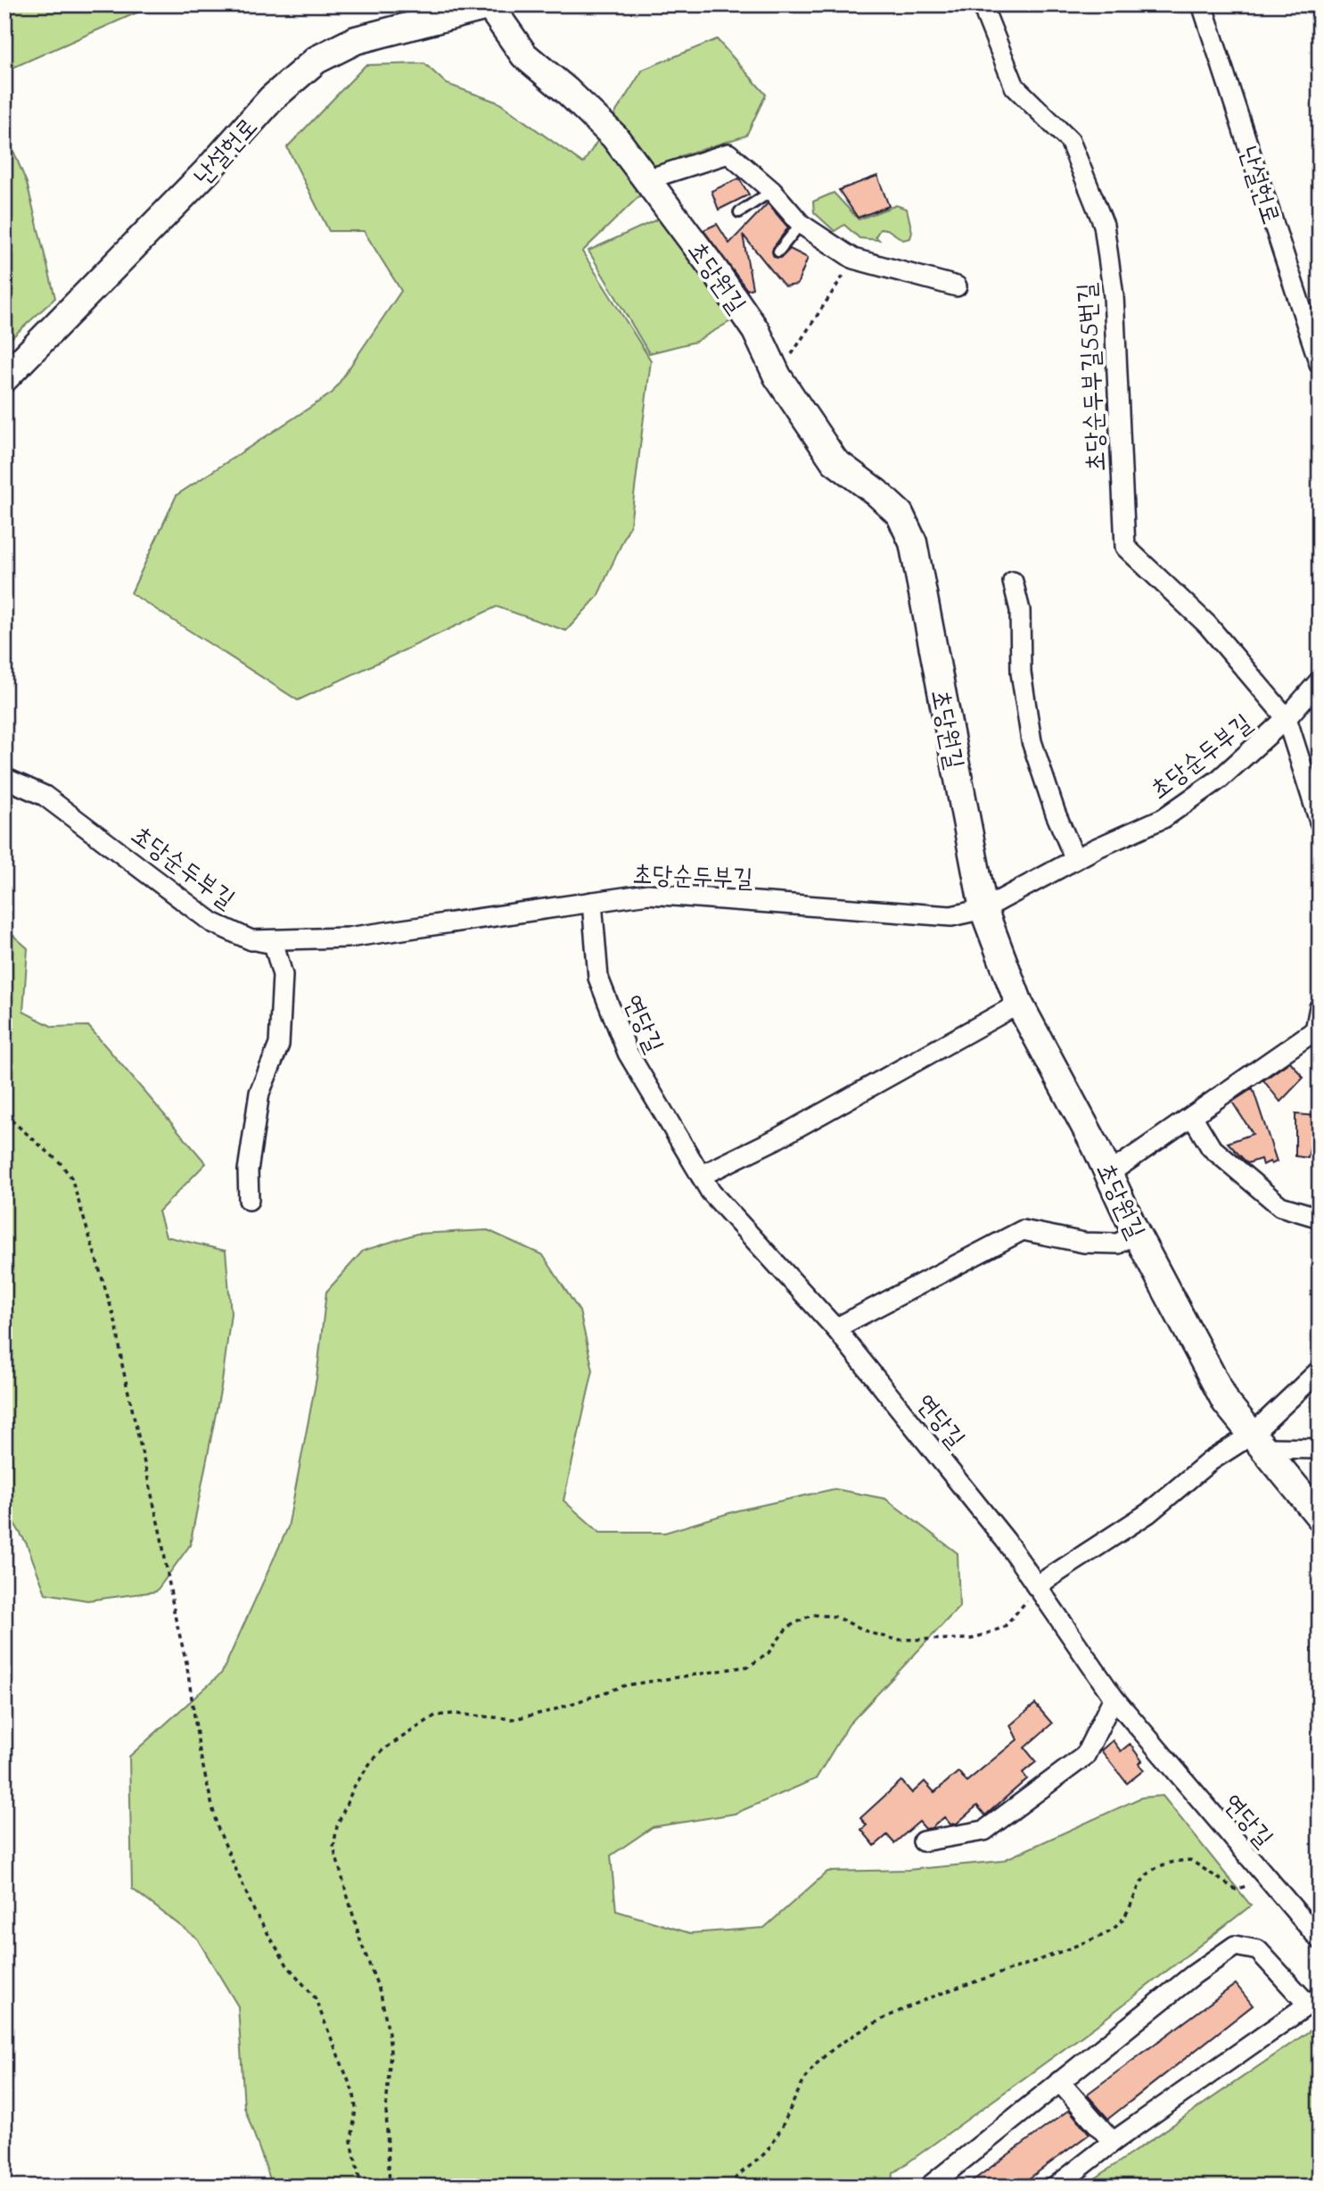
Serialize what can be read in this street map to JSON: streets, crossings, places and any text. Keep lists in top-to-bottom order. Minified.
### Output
{"streets":{"street":["난설헌로","초당원길","초당순두부길55번길","초당순두부길","연당길"]},"crossings":[["난설헌로","초당원길"],["초당원길","초당순두부길"],["초당순두부길55번길","초당순두부길"],["초당순두부길","연당길"]]}
